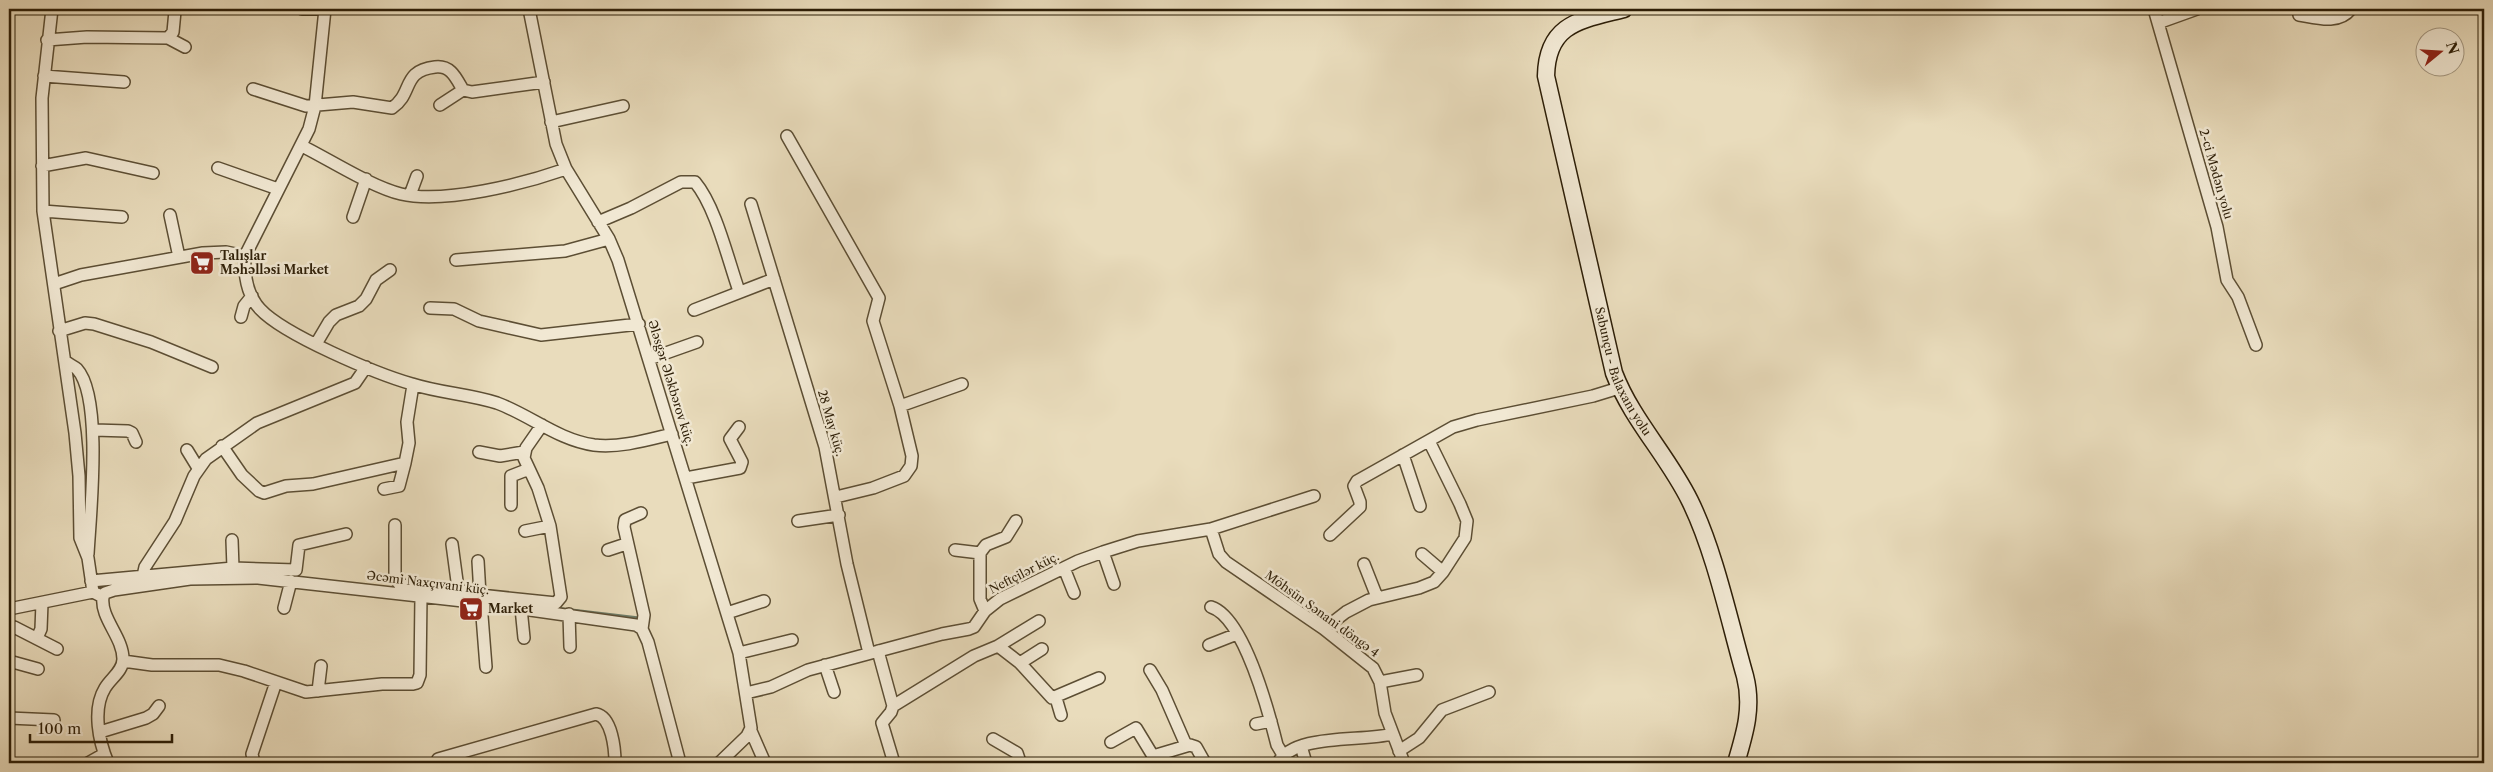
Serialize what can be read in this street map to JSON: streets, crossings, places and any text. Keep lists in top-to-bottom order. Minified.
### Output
{"streets":{"street":["2-ci Mədən yolu","Sabunçu - Balaxanı yolu","Ələsgər Ələkbərov küç.","28 May küç.","Neftçilər küç.","Əcəmi Naxçıvani küç.","Möhsün Sənani döngə 4"]},"crossings":[["Ələsgər Ələkbərov küç.","Neftçilər küç."],["28 May küç.","Neftçilər küç."],["Neftçilər küç.","Möhsün Sənani döngə 4"]],"places":{"supermarket":["Talışlar Məhəlləsi Market","Market"]},"scale_bar":"100 m","north":"right"}
